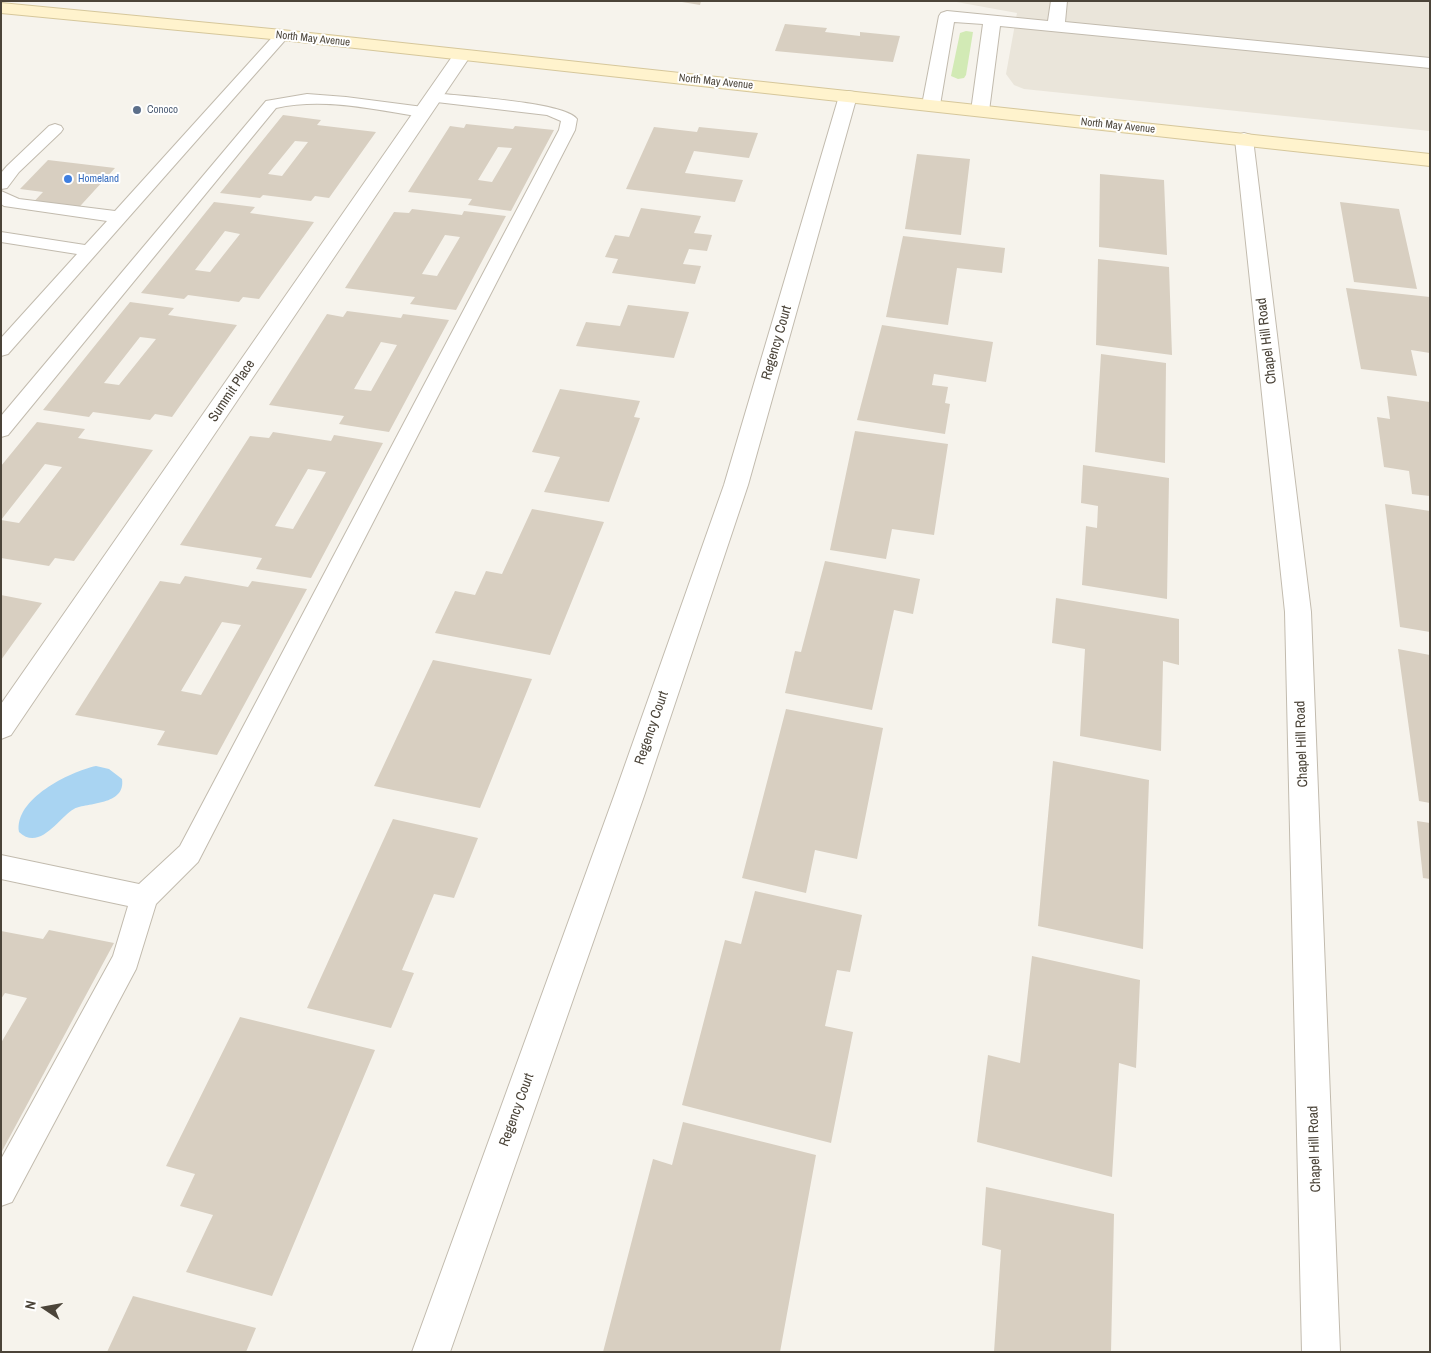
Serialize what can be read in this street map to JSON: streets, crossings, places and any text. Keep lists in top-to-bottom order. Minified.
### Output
{"streets":{"main road":["North May Avenue"],"street":["Chapel Hill Road","Regency Court","Summit Place"]},"crossings":[["North May Avenue","Chapel Hill Road"],["North May Avenue","Regency Court"],["North May Avenue","Summit Place"]],"places":["Conoco","Homeland"],"north":"left"}
